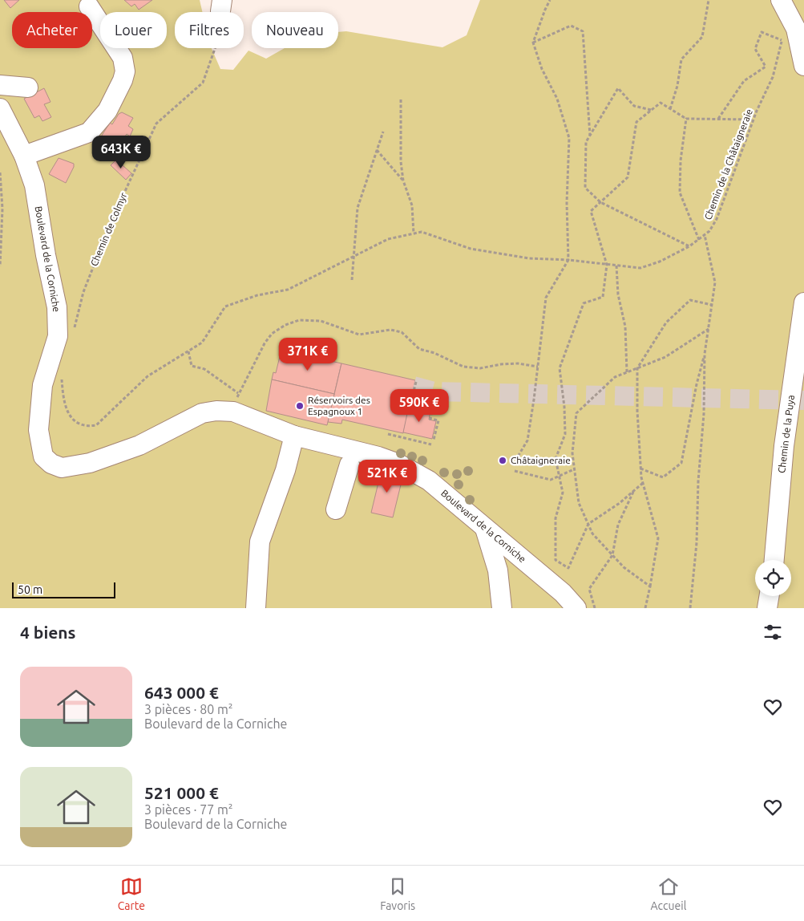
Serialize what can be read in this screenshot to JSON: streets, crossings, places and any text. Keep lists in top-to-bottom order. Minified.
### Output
{"streets":{"street":["Boulevard de la Corniche","Chemin de la Puya"],"path":["Chemin de la Châtaigneraie","Chemin de Colmyr"]},"places":["Réservoirs des Espagnoux 1","Châtaigneraie"],"scale_bar":"50 m","page":{"chip":["Acheter","Louer","Filtres","Nouveau"],"price":["643K €","371K €","590K €","521K €"],"scale":"50 m","heading":"4 biens","list":[{"name":"643 000 €","note":"3 pièces · 80 m² · Boulevard de la Corniche"},{"name":"521 000 €","note":"3 pièces · 77 m² · Boulevard de la Corniche"}],"tabs":["Carte","Favoris","Accueil"]}}
